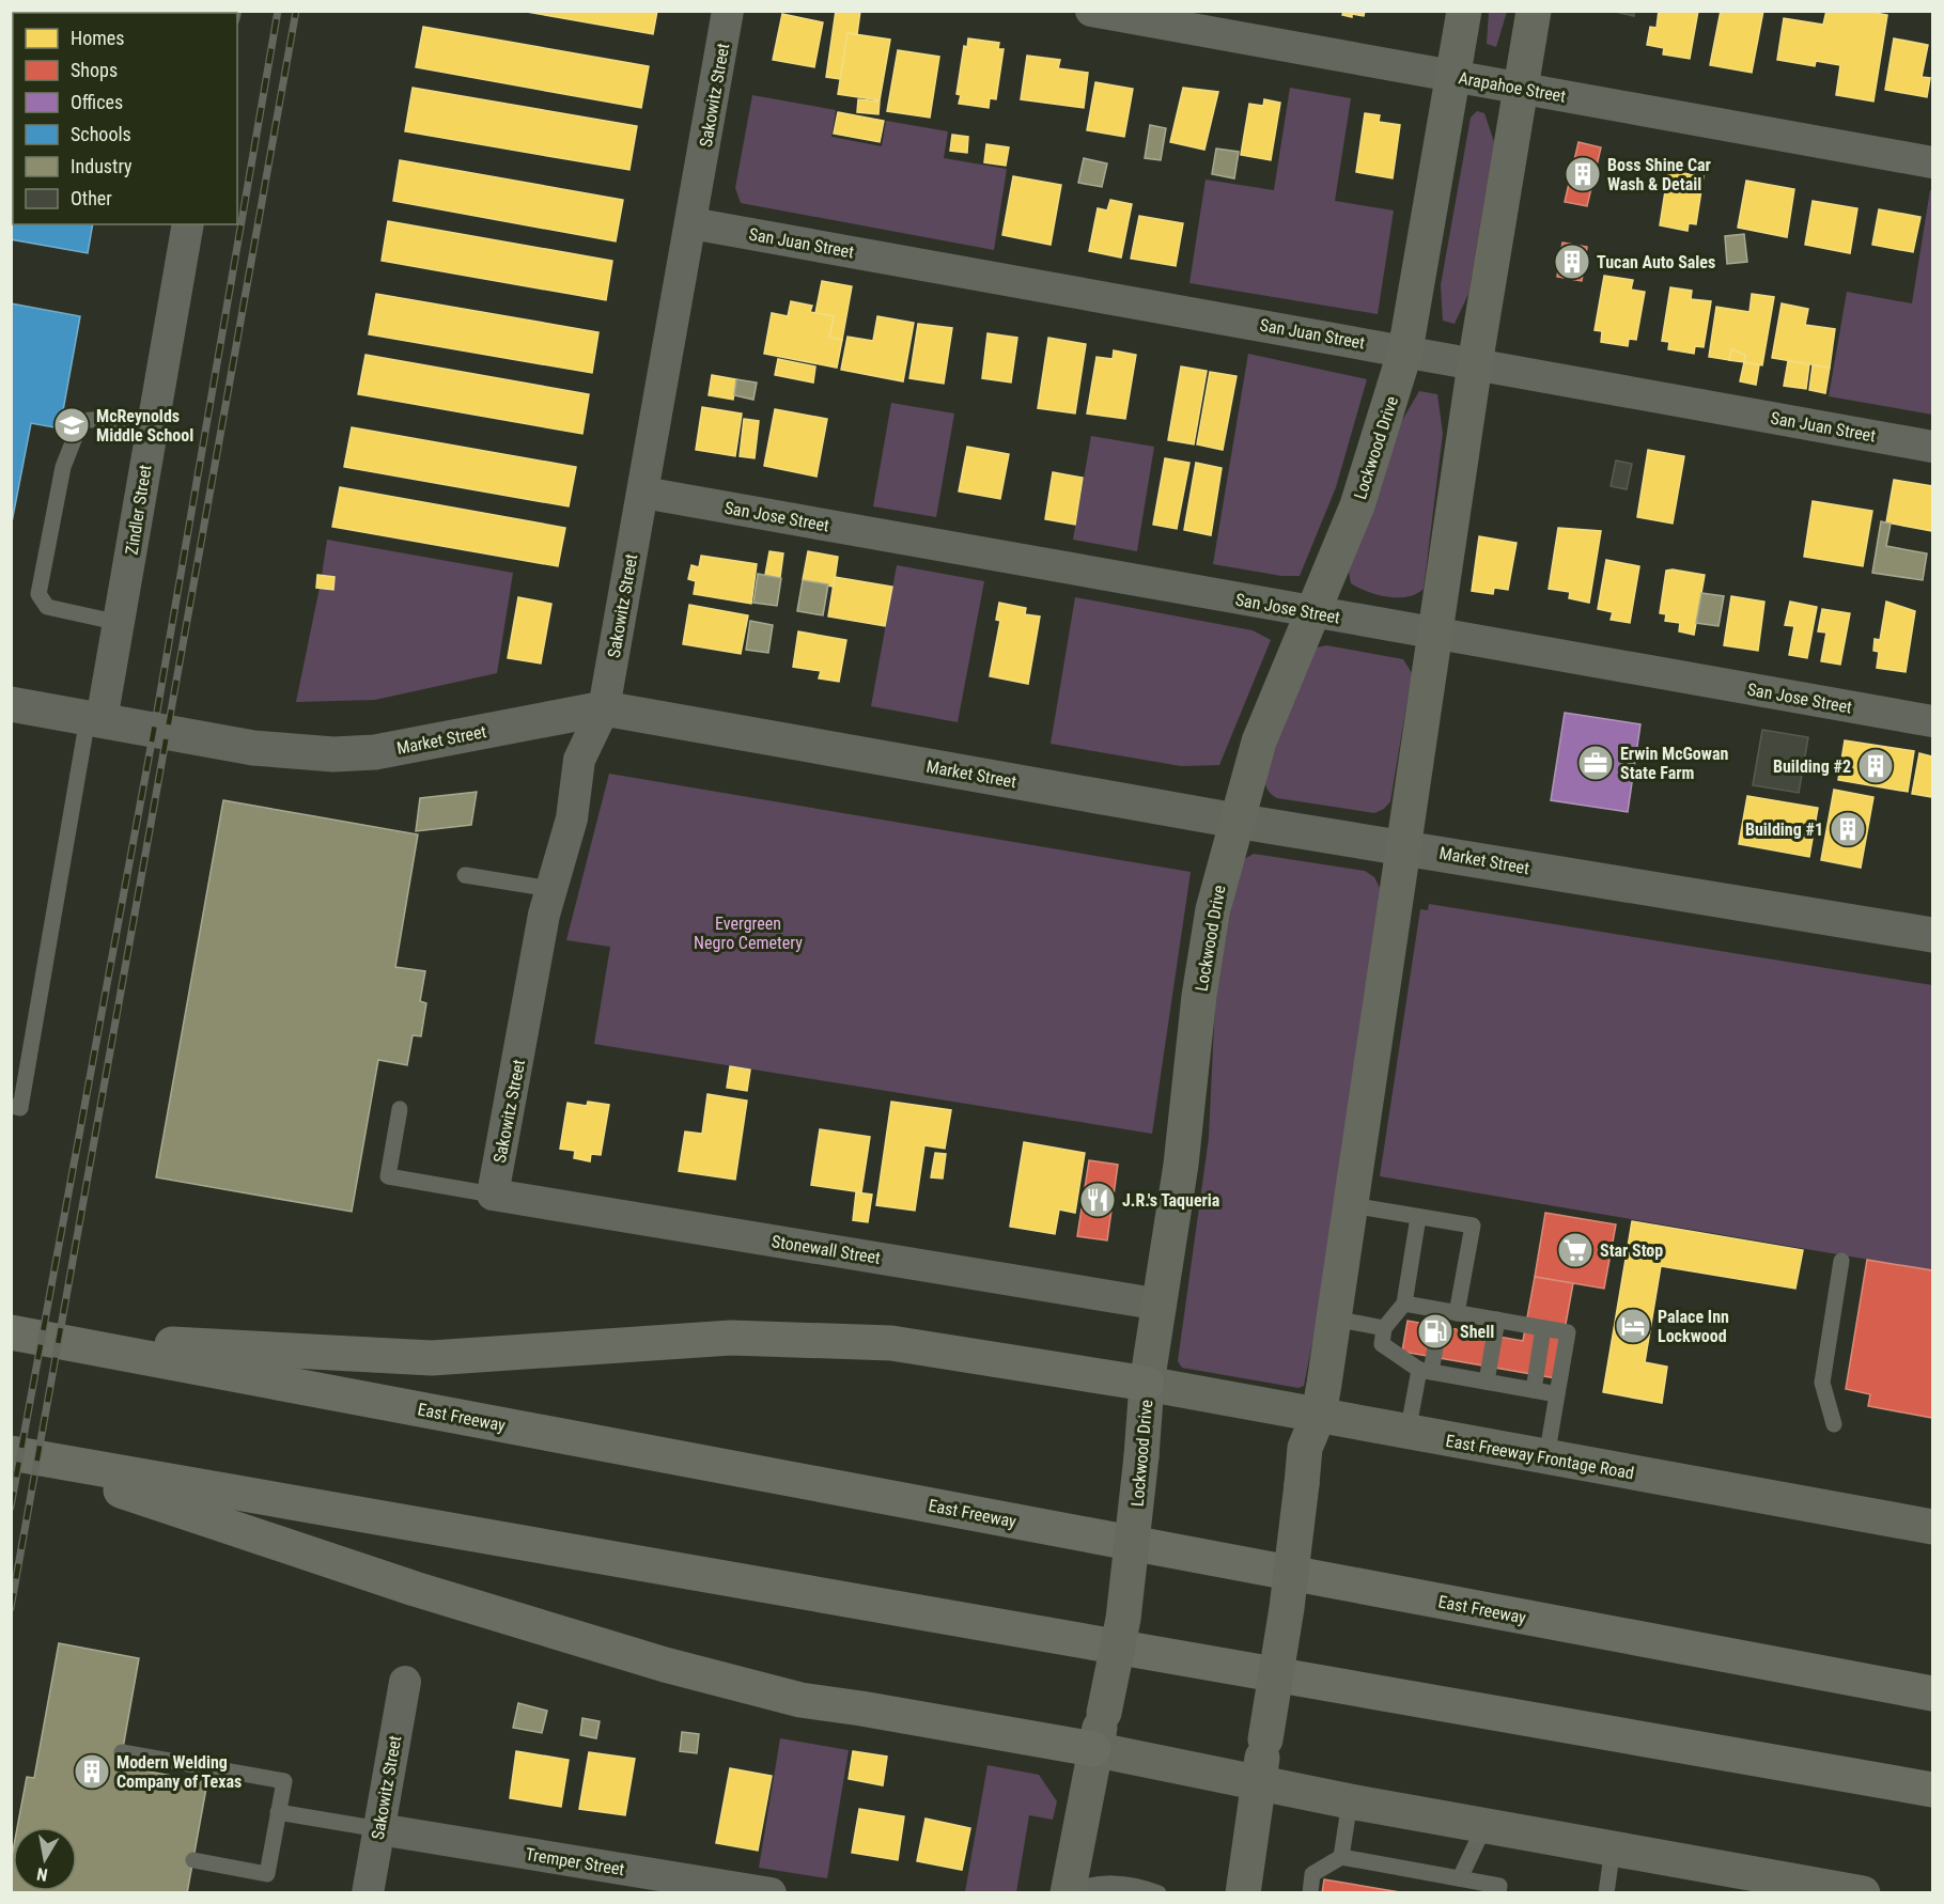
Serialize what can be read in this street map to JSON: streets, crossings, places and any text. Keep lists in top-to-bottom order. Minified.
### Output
{"streets":{"highway":["East Freeway"],"main road":["Lockwood Drive","East Freeway Frontage Road"],"street":["Arapahoe Street","Sakowitz Street","San Juan Street","Zindler Street","San Jose Street","Market Street","Stonewall Street","Tremper Street"]},"crossings":[["Arapahoe Street","Lockwood Drive"],["Sakowitz Street","San Juan Street"],["Sakowitz Street","San Jose Street"],["Sakowitz Street","Market Street"],["Sakowitz Street","Stonewall Street"],["Sakowitz Street","Tremper Street"],["San Juan Street","Lockwood Drive"],["Lockwood Drive","San Jose Street"],["Lockwood Drive","Market Street"],["Lockwood Drive","Stonewall Street"],["Lockwood Drive","East Freeway Frontage Road"],["Zindler Street","Market Street"]],"parks":["Evergreen Negro Cemetery"],"places":{"building":["Boss Shine Car Wash & Detail","Tucan Auto Sales","Building #2","Building #1","Modern Welding Company of Texas"],"school or university":["McReynolds Middle School"],"office":["Erwin McGowan State Farm"],"restaurant":["J.R.'s Taqueria"],"supermarket":["Star Stop"],"hotel":["Palace Inn Lockwood"],"fuel station":["Shell"]},"legend":["Homes","Shops","Offices","Schools","Industry","Other"],"north":"bottom"}
